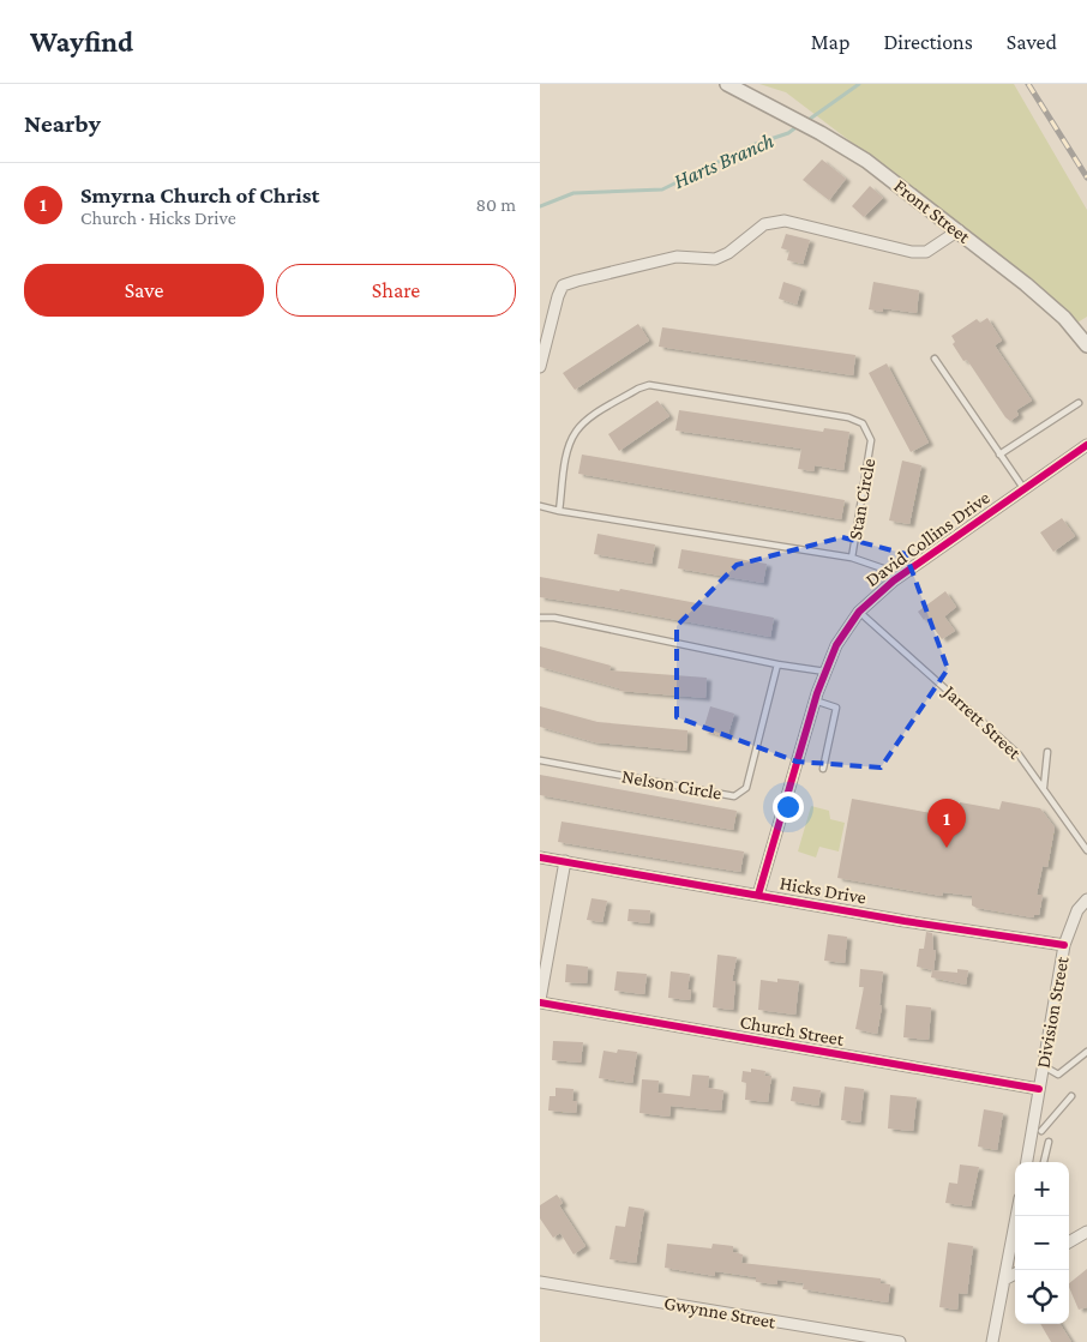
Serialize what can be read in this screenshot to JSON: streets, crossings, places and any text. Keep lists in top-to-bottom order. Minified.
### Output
{"streets":{"street":["Front Street","David Collins Drive","Hicks Drive","Division Street","Church Street","Gwynne Street"],"lane":["Stan Circle","Jarrett Street","Nelson Circle"]},"crossings":[["David Collins Drive","Jarrett Street"],["David Collins Drive","Hicks Drive"],["Hicks Drive","Division Street"],["Division Street","Church Street"]],"water":["Harts Branch"],"page":{"header":"Wayfind","nav":["Map","Directions","Saved"],"heading":"Nearby","list":[{"mark":"1","name":"Smyrna Church of Christ","note":"Church · Hicks Drive","value":"80 m"}],"buttons":["Save","Share"],"pins":"1","map_buttons":["+","−"]}}
